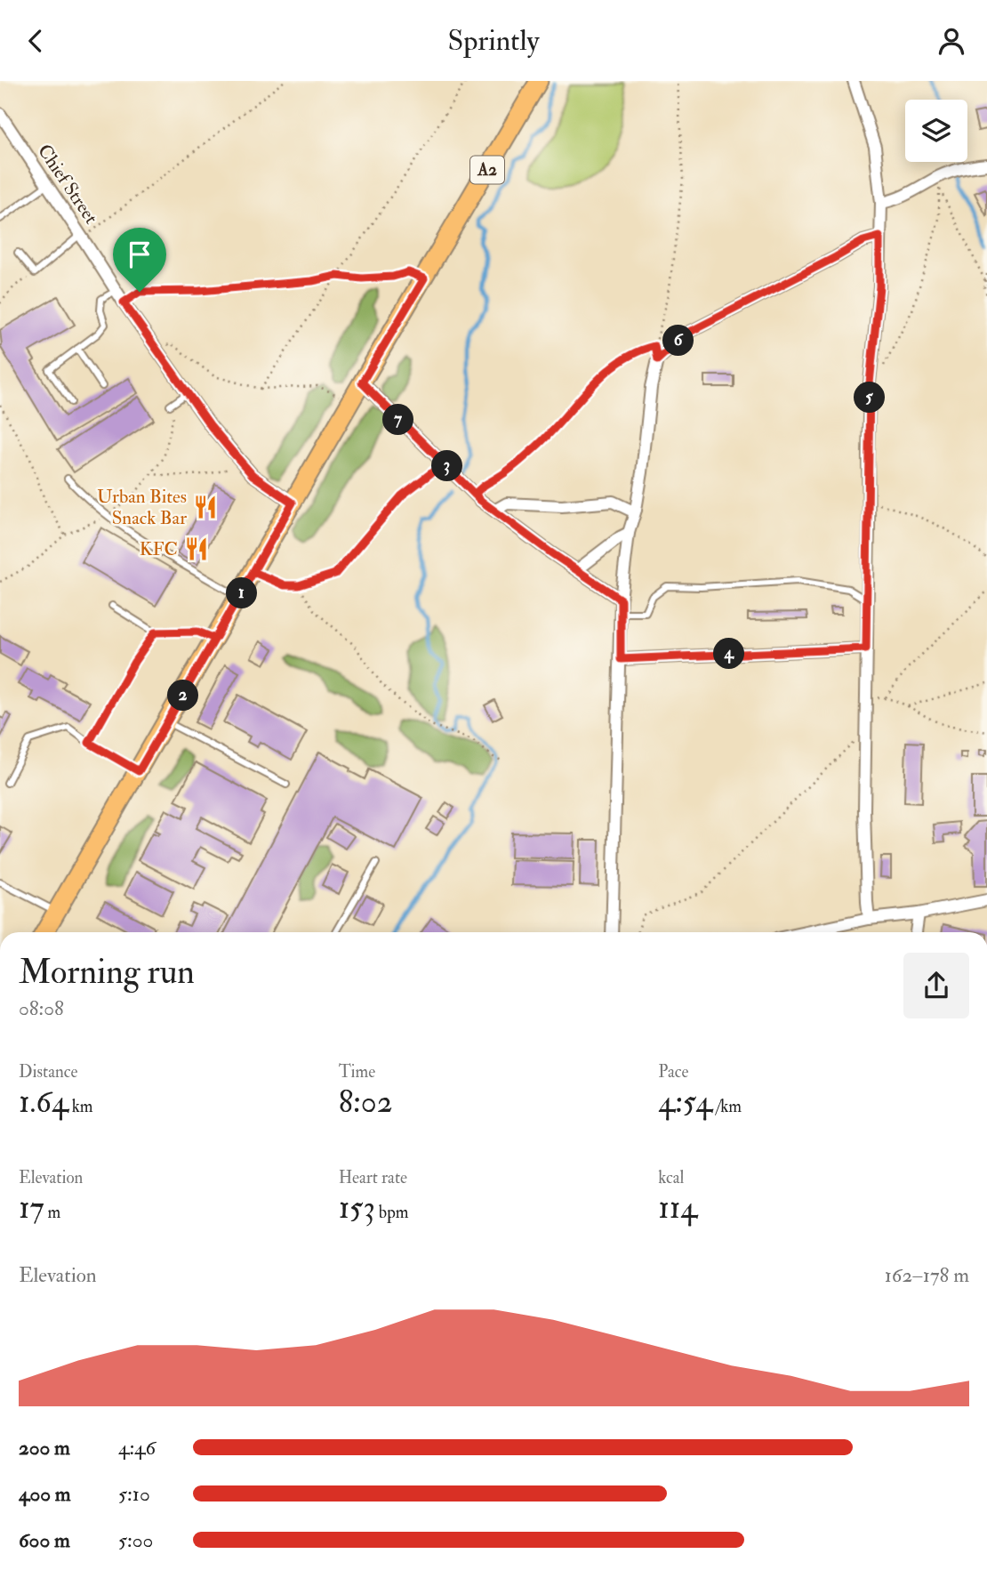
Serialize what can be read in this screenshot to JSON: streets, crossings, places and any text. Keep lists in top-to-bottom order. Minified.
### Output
{"streets":{"main road":["A2"],"street":["Chief Street"]},"crossings":[["A2","Chief Street"]],"places":{"restaurant":["Urban Bites Snack Bar","KFC"]},"page":{"header":"Sprintly","pins":["6","5","7","3","1","4","2"],"heading":["Morning run","08:08"],"stats":[["Distance","1.64 km"],["Time","8:02"],["Pace","4:54 /km"],["Elevation","17 m"],["Heart rate","153 bpm"],["kcal","114"]],"chart":["Elevation","162–178 m"],"list":[{"name":"200 m","note":"4:46"},{"name":"400 m","note":"5:10"},{"name":"600 m","note":"5:00"}]}}
